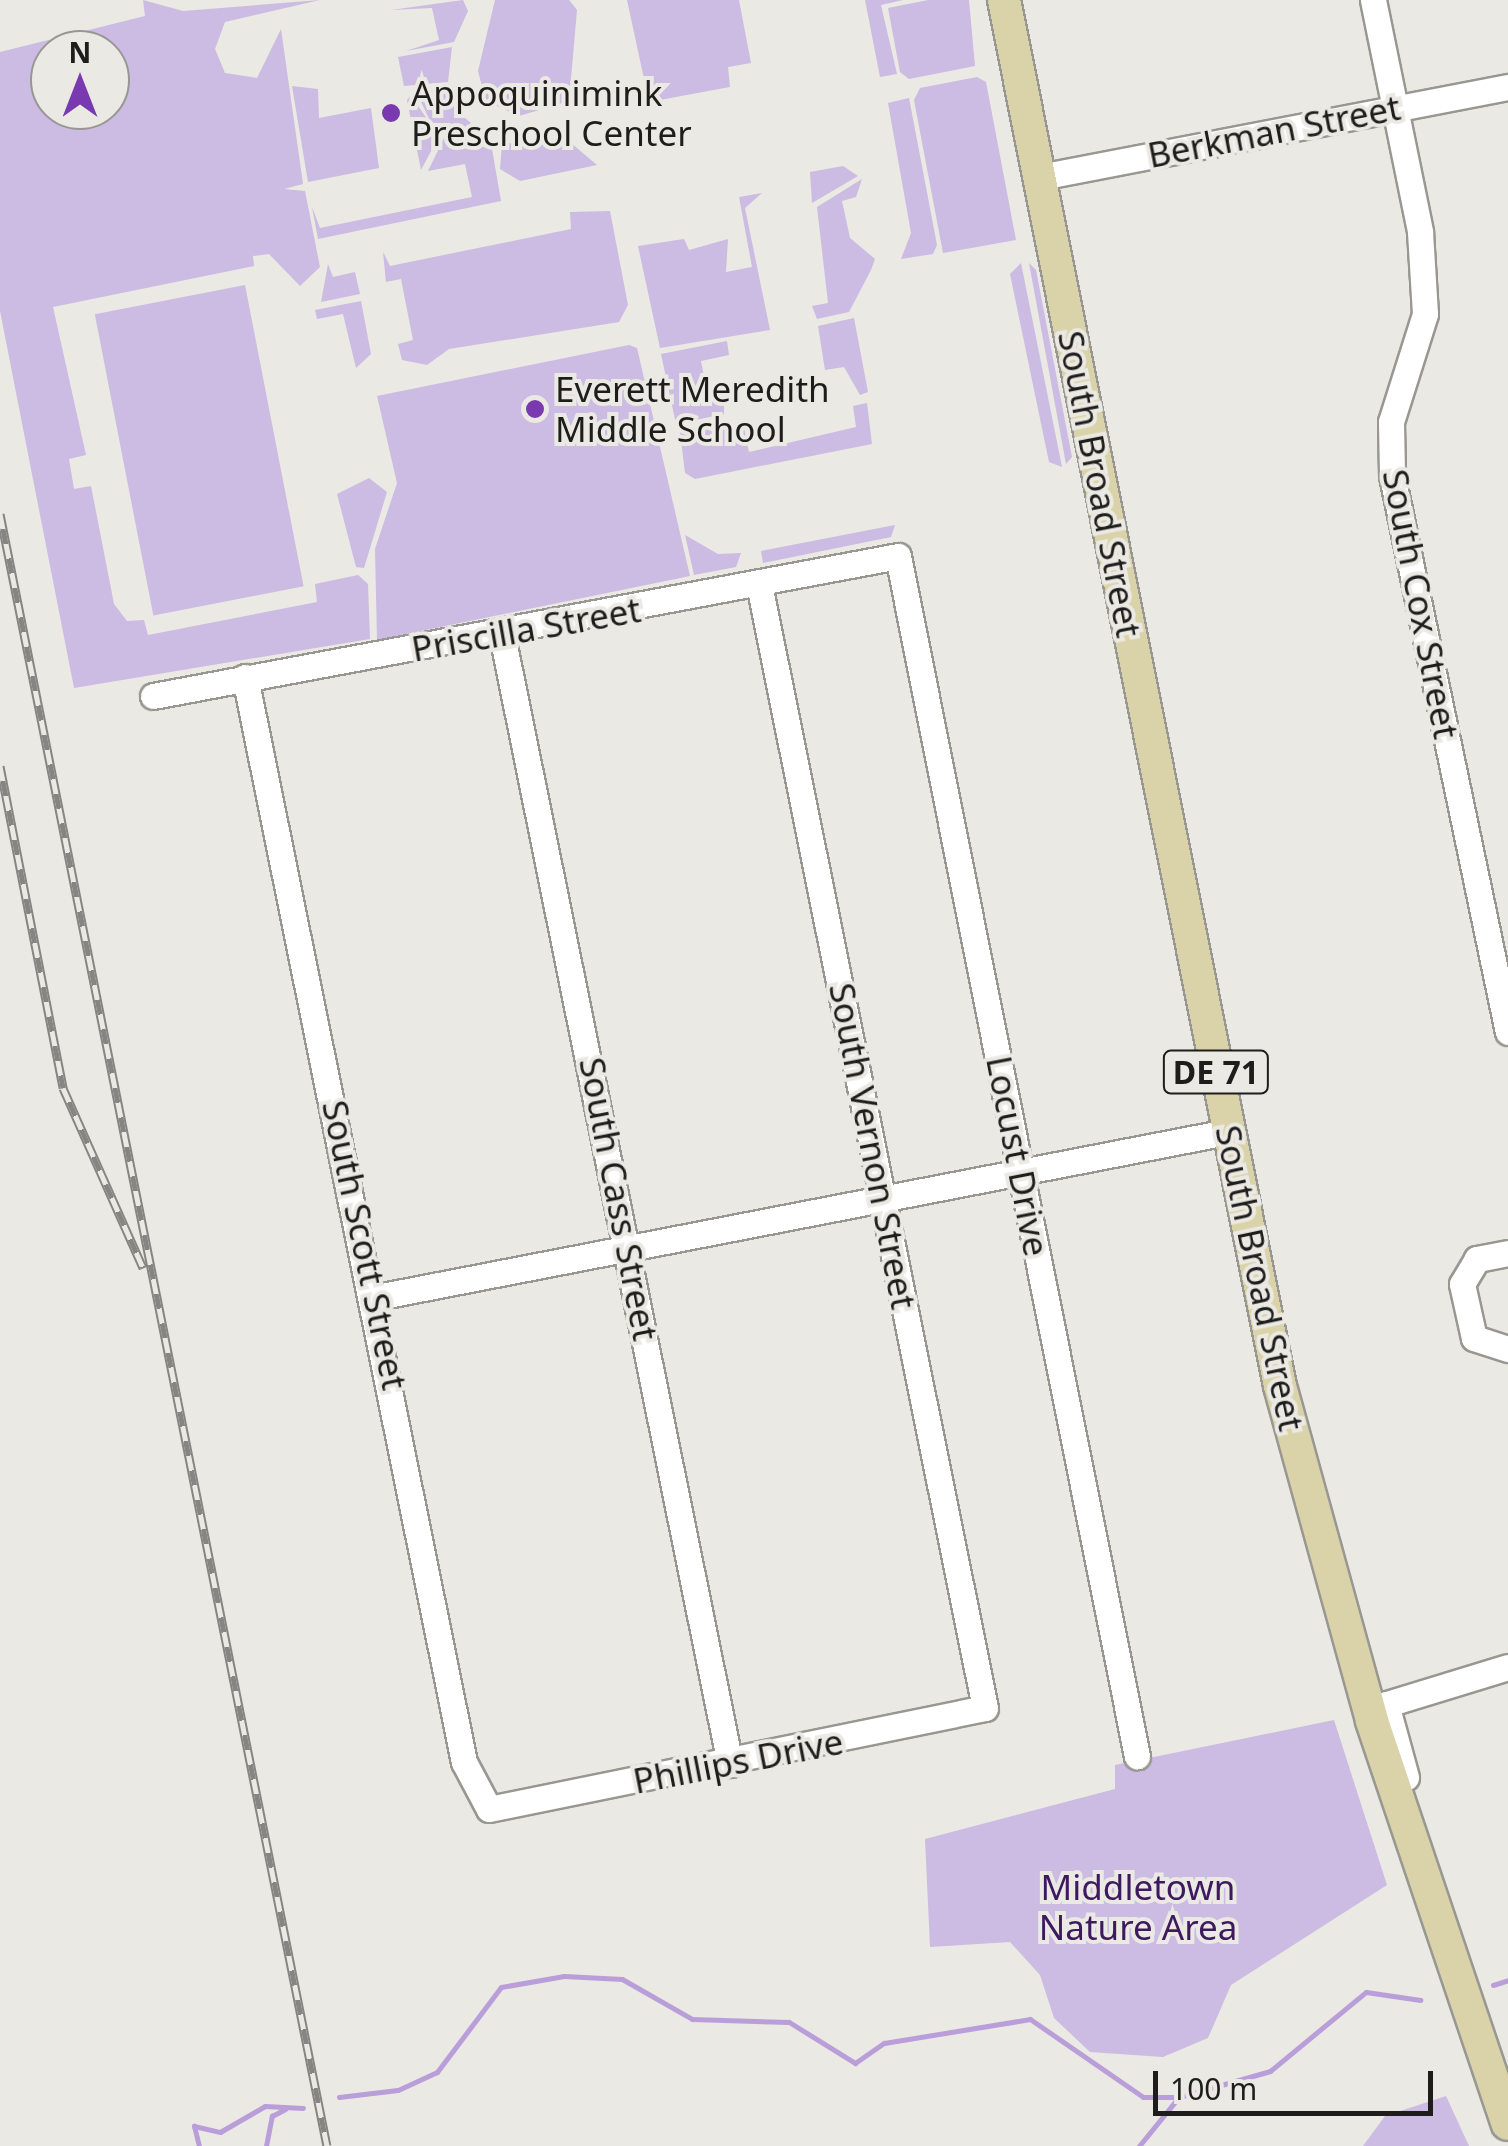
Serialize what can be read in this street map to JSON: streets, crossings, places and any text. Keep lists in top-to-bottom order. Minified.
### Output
{"streets":{"main road":["South Broad Street","DE 71"],"street":["Berkman Street","South Cox Street","Priscilla Street","South Vernon Street","Locust Drive","South Cass Street","South Scott Street","Phillips Drive"]},"crossings":[["Berkman Street","South Broad Street"],["Berkman Street","South Cox Street"],["Priscilla Street","South Vernon Street"],["Priscilla Street","Locust Drive"],["Priscilla Street","South Cass Street"],["Priscilla Street","South Scott Street"],["South Vernon Street","Phillips Drive"],["South Cass Street","Phillips Drive"],["South Scott Street","Phillips Drive"]],"parks":["Middletown Nature Area"],"places":["Appoquinimink Preschool Center","Everett Meredith Middle School"],"scale_bar":"100 m","north":"top"}
